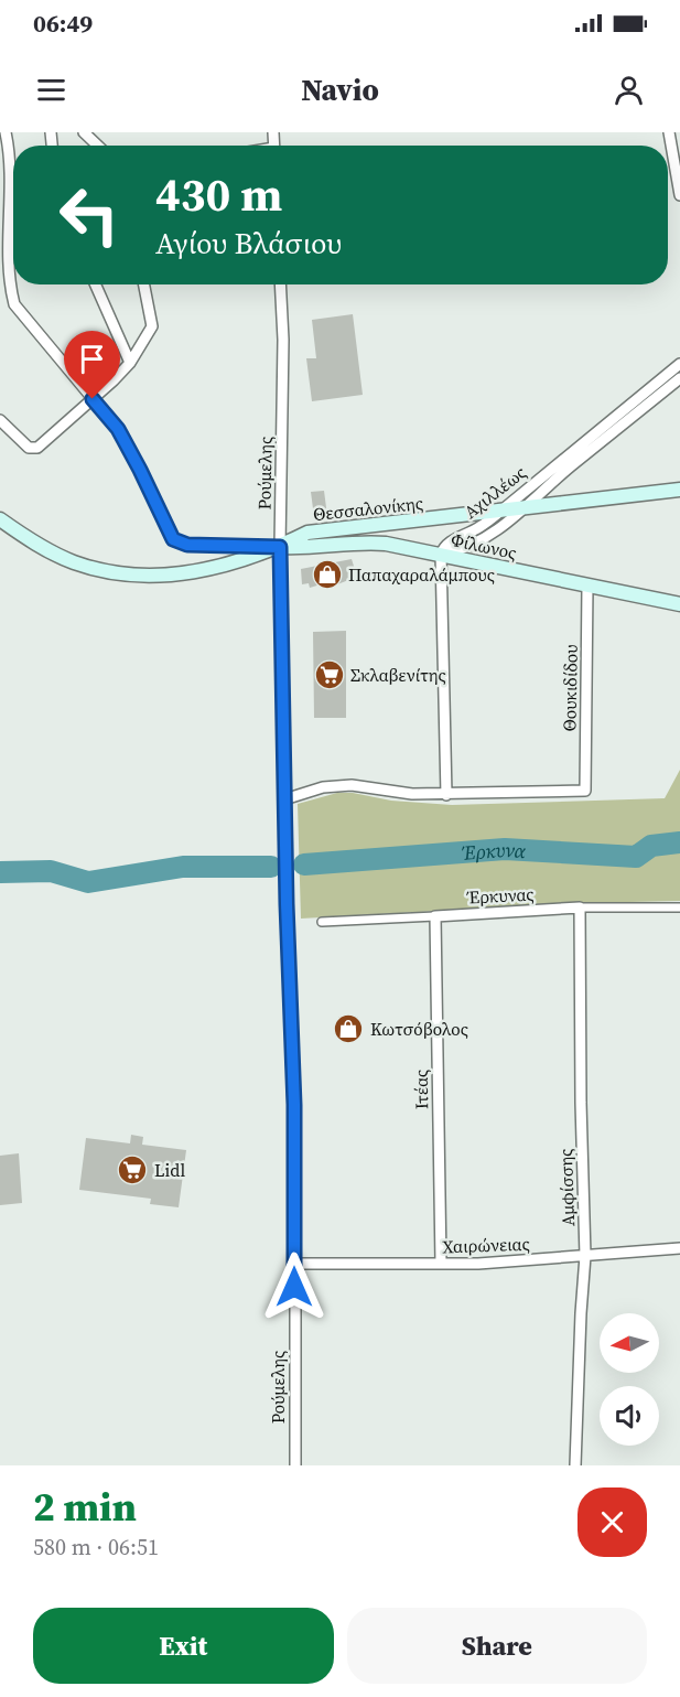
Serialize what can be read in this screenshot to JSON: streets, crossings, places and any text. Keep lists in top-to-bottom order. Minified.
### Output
{"streets":{"main road":["Θεσσαλονίκης","Φίλωνος"],"street":["Ρούμελης","Αχιλλέως","Θουκιδίδου","Έρκυνας","Ιτέας","Αμφίσσης","Χαιρώνειας"]},"crossings":[["Ρούμελης","Θεσσαλονίκης"],["Ρούμελης","Φίλωνος"],["Ρούμελης","Χαιρώνειας"],["Αχιλλέως","Θεσσαλονίκης"],["Αχιλλέως","Φίλωνος"],["Θεσσαλονίκης","Φίλωνος"],["Φίλωνος","Θουκιδίδου"],["Έρκυνας","Ιτέας"],["Έρκυνας","Αμφίσσης"],["Ιτέας","Χαιρώνειας"],["Αμφίσσης","Χαιρώνειας"]],"water":["Έρκυνα"],"places":{"shop":["Παπαχαραλάμπους","Κωτσόβολος"],"supermarket":["Σκλαβενίτης","Lidl"]},"north":"left","page":{"status":"06:49","header":"Navio","turn":["430 m","Αγίου Βλάσιου"],"heading":["2 min","580 m · 06:51"],"buttons":["Exit","Share"]}}
